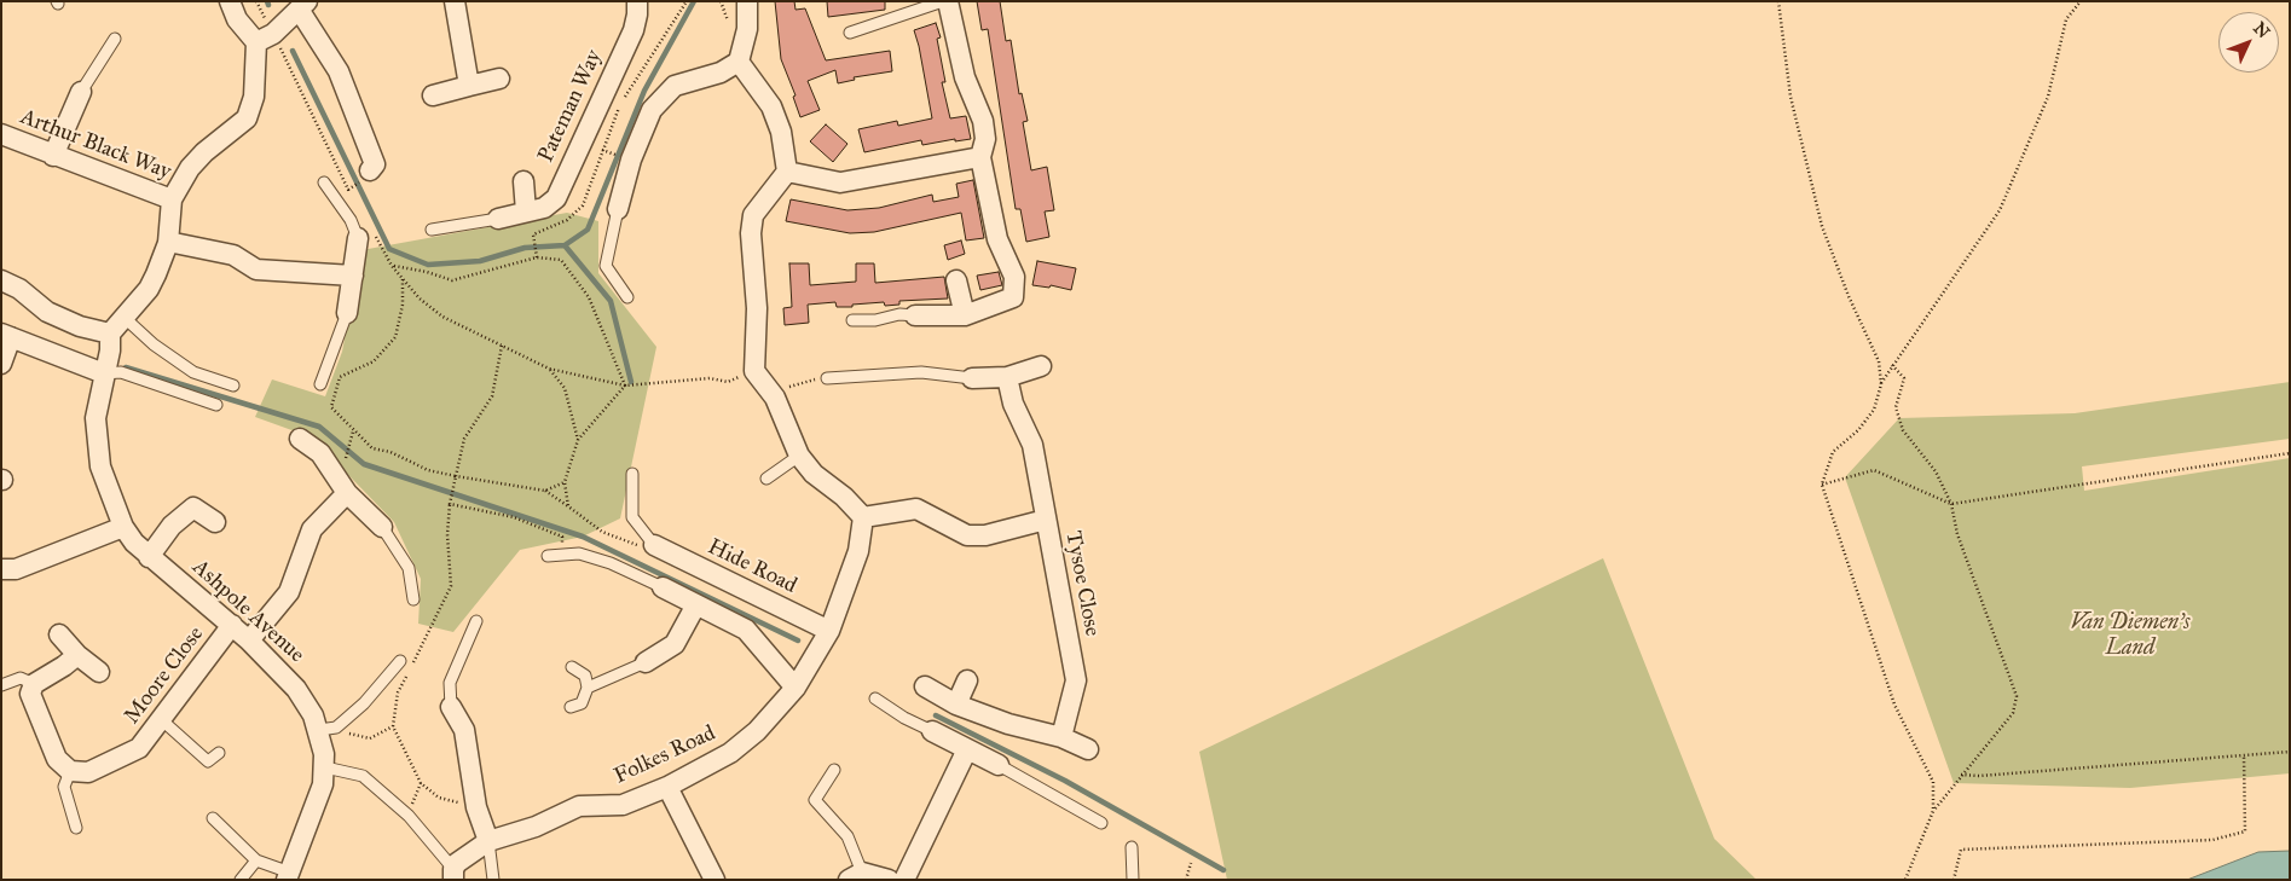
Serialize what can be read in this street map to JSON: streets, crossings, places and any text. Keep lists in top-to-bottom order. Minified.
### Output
{"streets":{"street":["Pateman Way","Arthur Black Way","Hide Road","Tysoe Close","Ashpole Avenue","Moore Close","Folkes Road"]},"crossings":[["Hide Road","Folkes Road"],["Tysoe Close","Folkes Road"],["Ashpole Avenue","Moore Close"]],"parks":["Van Diemen's Land"],"north":"top right"}
